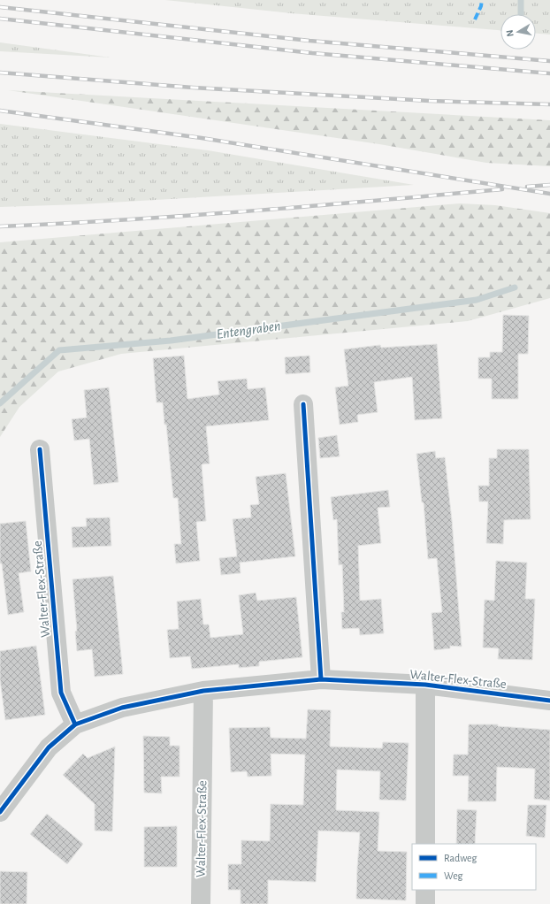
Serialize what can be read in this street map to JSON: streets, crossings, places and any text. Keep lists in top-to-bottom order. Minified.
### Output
{"streets":{"street":["Walter-Flex-Straße"]},"water":["Entengraben"],"legend":["Radweg","Weg"],"north":"left"}
